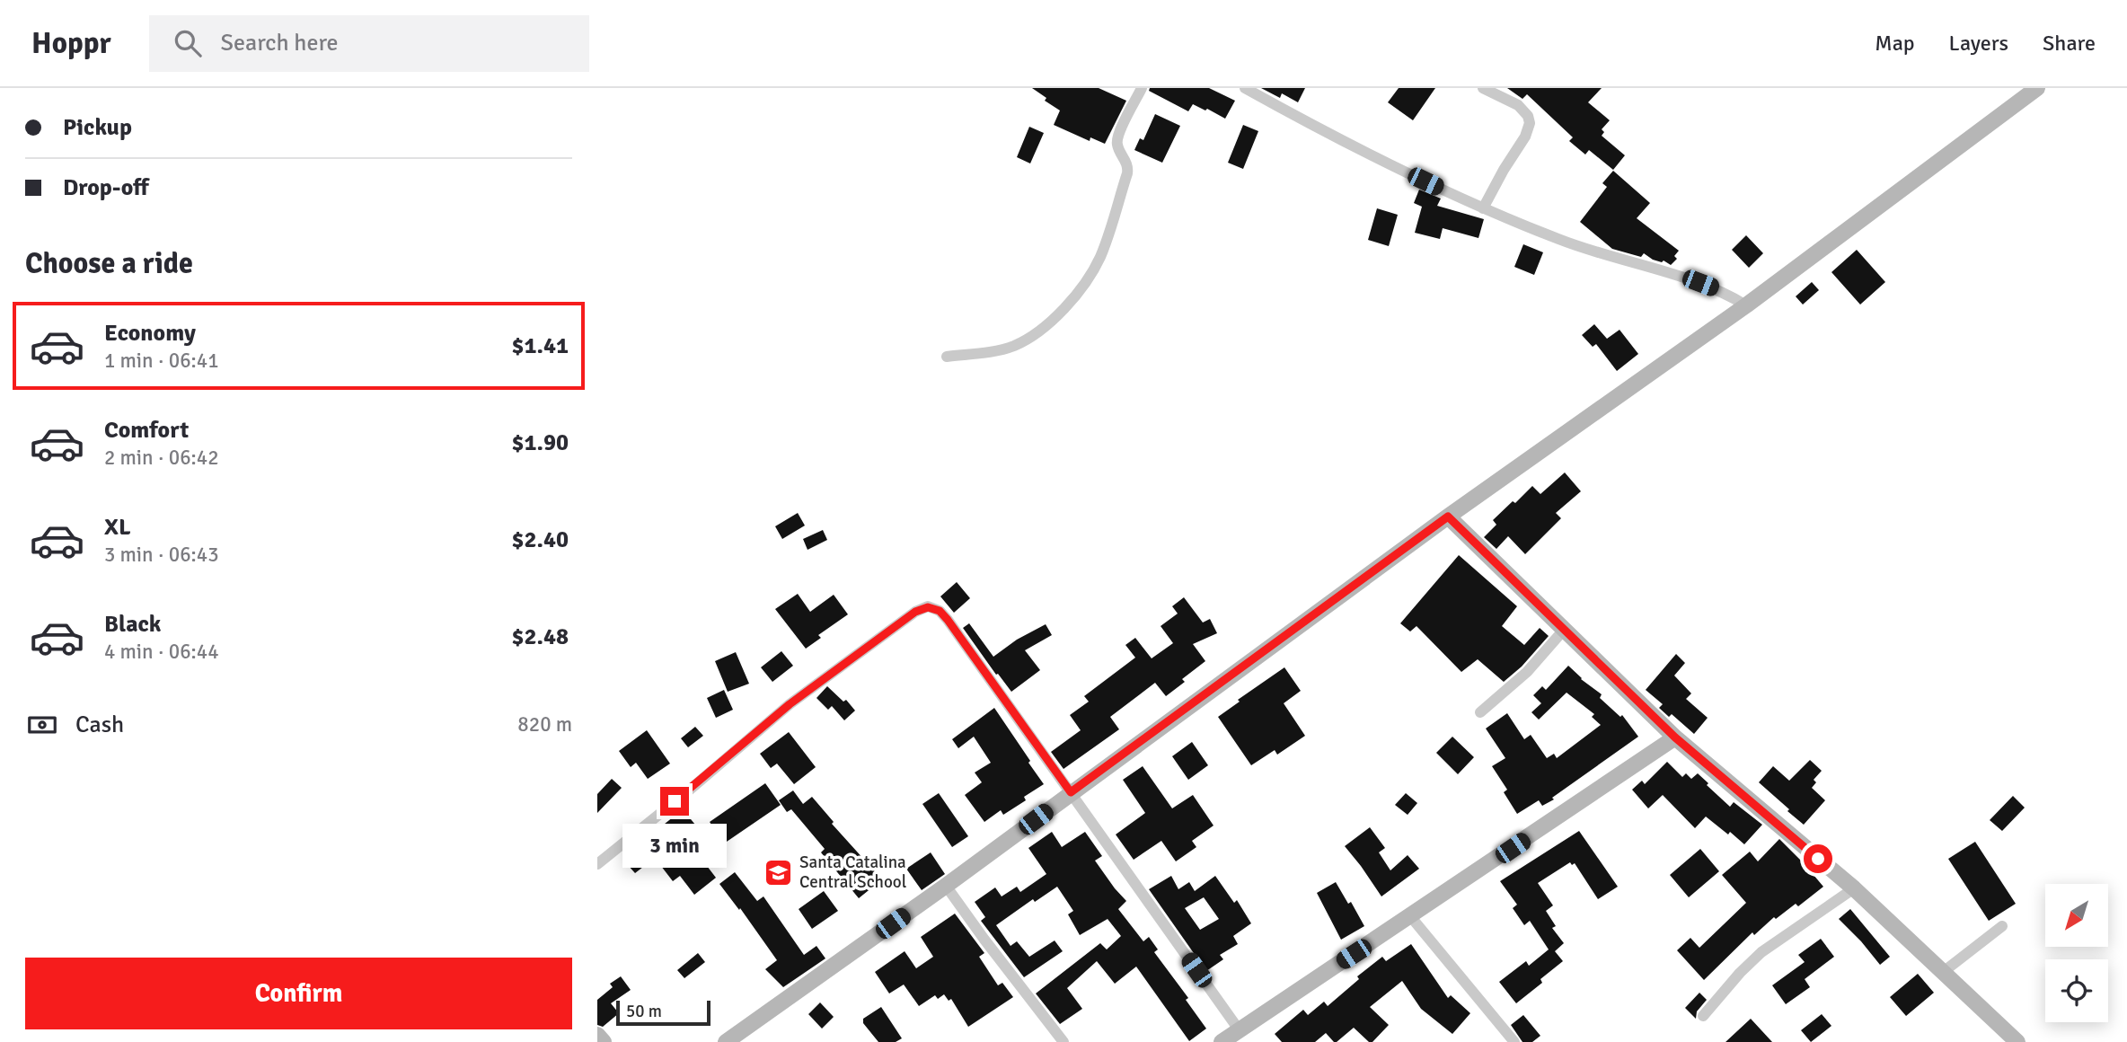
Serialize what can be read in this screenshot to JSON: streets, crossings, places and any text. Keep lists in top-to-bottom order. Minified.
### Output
{"places":{"school or university":["Santa Catalina Central School"]},"scale_bar":"50 m","north":"bottom left","page":{"header":"Hoppr","search":"Search here","nav":["Map","Layers","Share"],"banner":["Pickup","Drop-off"],"heading":"Choose a ride","list":[{"name":"Economy","note":"1 min · 06:41","value":"$1.41"},{"name":"Comfort","note":"2 min · 06:42","value":"$1.90"},{"name":"XL","note":"3 min · 06:43","value":"$2.40"},{"name":"Black","note":"4 min · 06:44","value":"$2.48"}],"pay":["Cash","820 m"],"bubble":"3 min","buttons":"Confirm","scale":"50 m"}}
